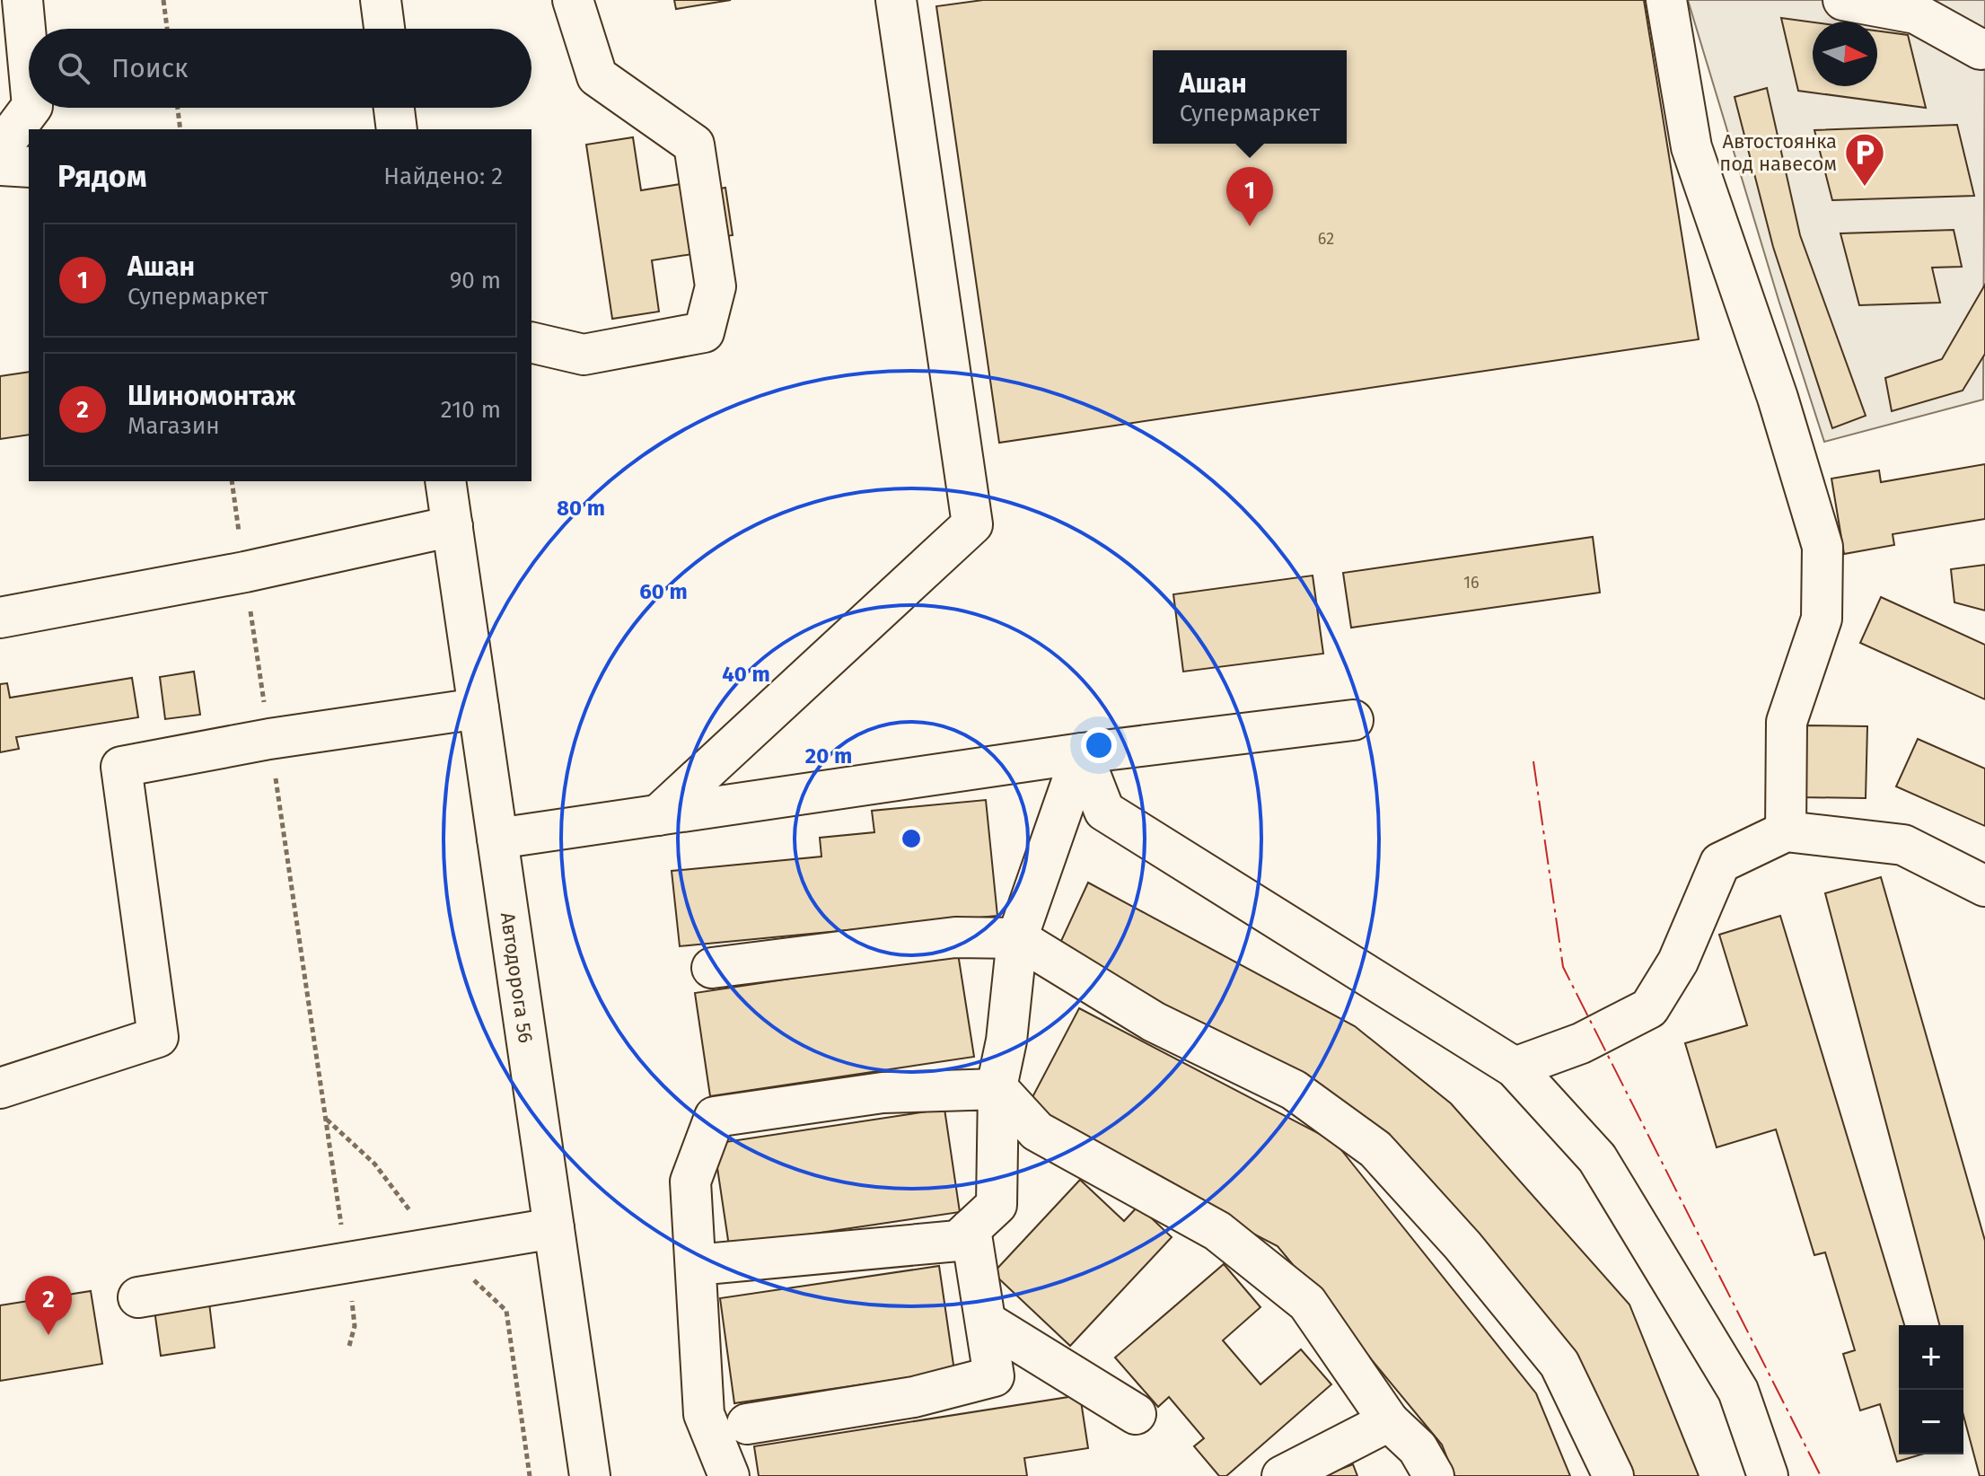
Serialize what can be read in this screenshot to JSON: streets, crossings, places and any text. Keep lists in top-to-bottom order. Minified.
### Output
{"streets":{"street":["Автодорога 56"]},"places":{"parking":["Автостоянка под навесом"]},"house_numbers":["62","16"],"north":"right","page":{"search":"Поиск","popup":["Ашан","Супермаркет"],"heading":["Рядом","Найдено: 2"],"pins":["1","2"],"list":[{"mark":"1","name":"Ашан","note":"Супермаркет","value":"90 m"},{"mark":"2","name":"Шиномонтаж","note":"Магазин","value":"210 m"}],"map_buttons":["+","−"]},"rings":["80 m","60 m","40 m","20 m"]}
